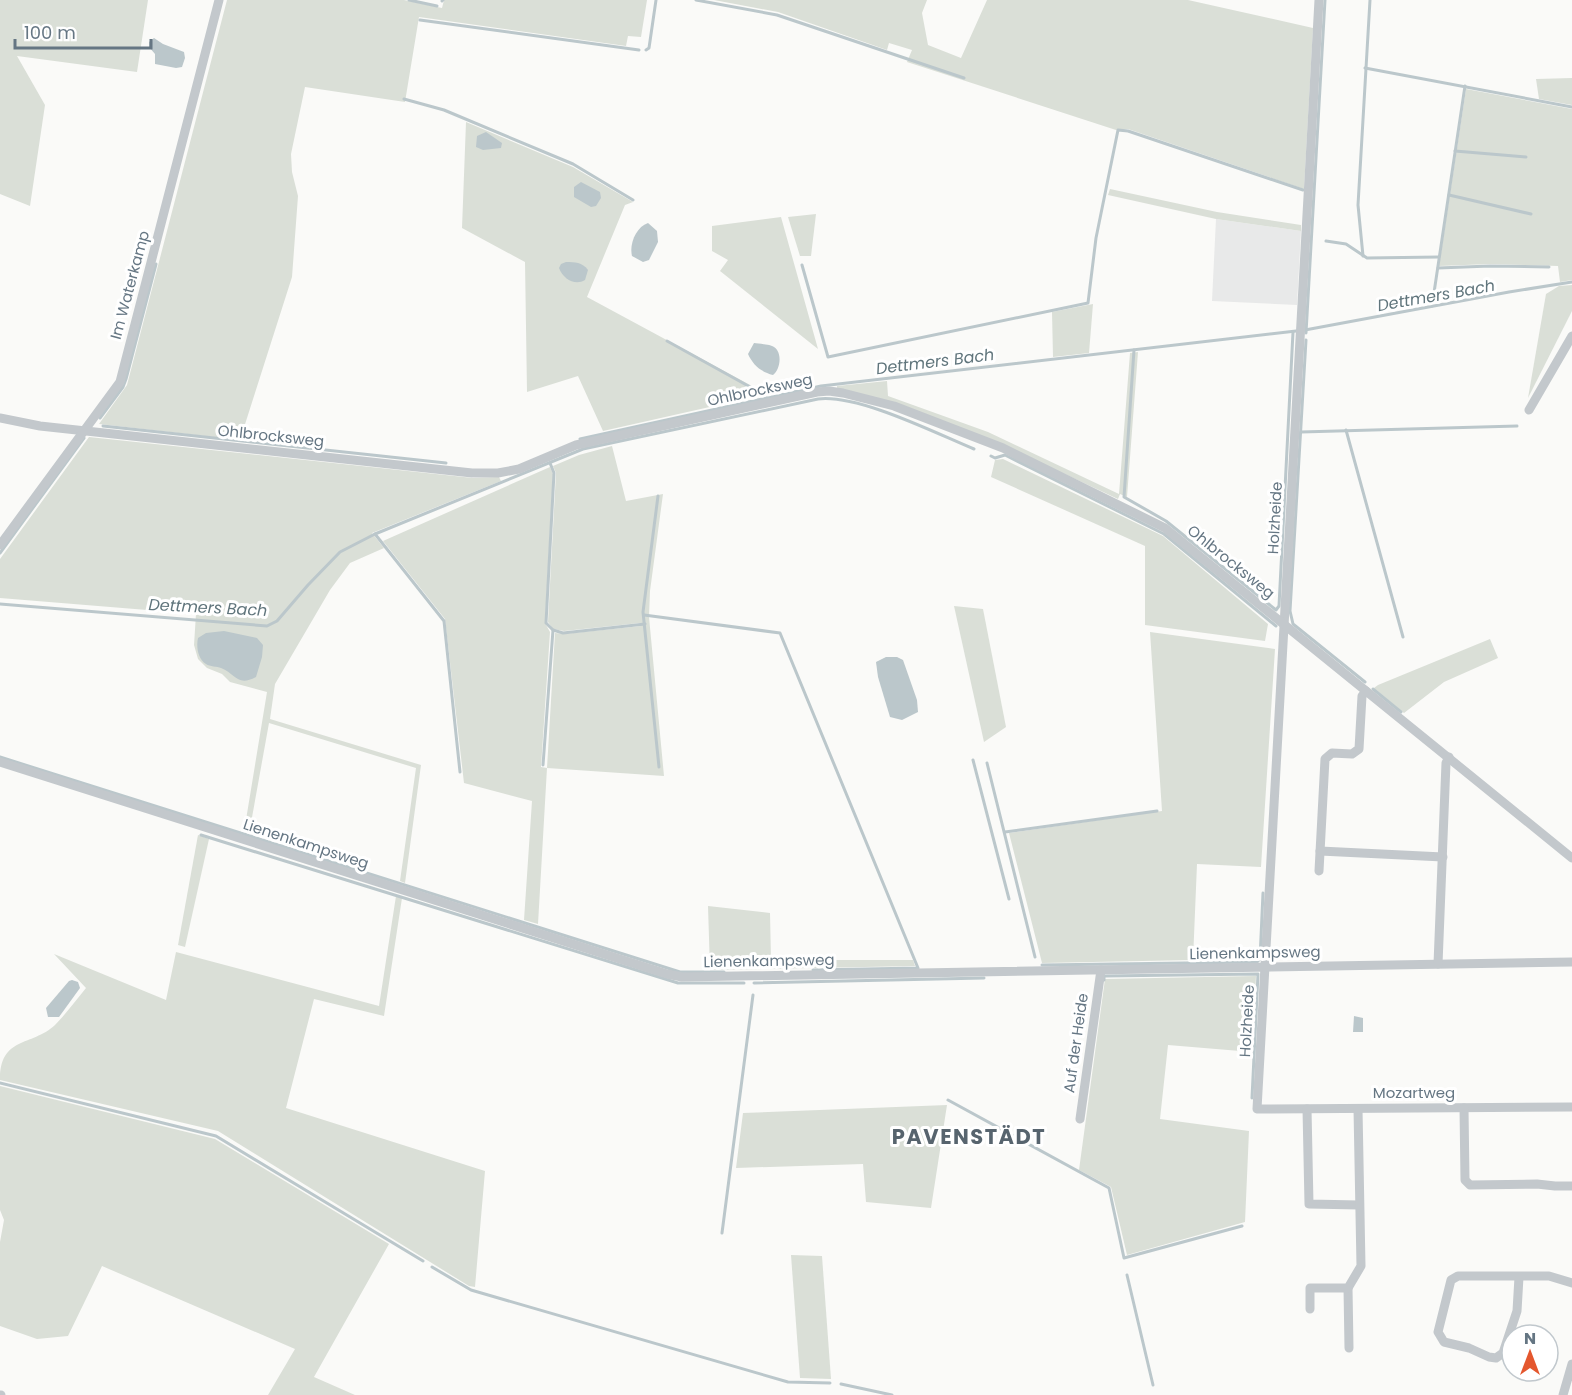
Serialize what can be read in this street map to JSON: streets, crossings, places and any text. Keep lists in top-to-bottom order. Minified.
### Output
{"streets":{"street":["Im Waterkamp","Ohlbrocksweg","Holzheide","Lienenkampsweg","Auf der Heide","Mozartweg"]},"crossings":[["Im Waterkamp","Ohlbrocksweg"],["Ohlbrocksweg","Holzheide"],["Holzheide","Lienenkampsweg"],["Holzheide","Mozartweg"],["Lienenkampsweg","Auf der Heide"]],"districts":["PAVENSTÄDT"],"water":["Dettmers Bach"],"scale_bar":"100 m","north":"top"}
